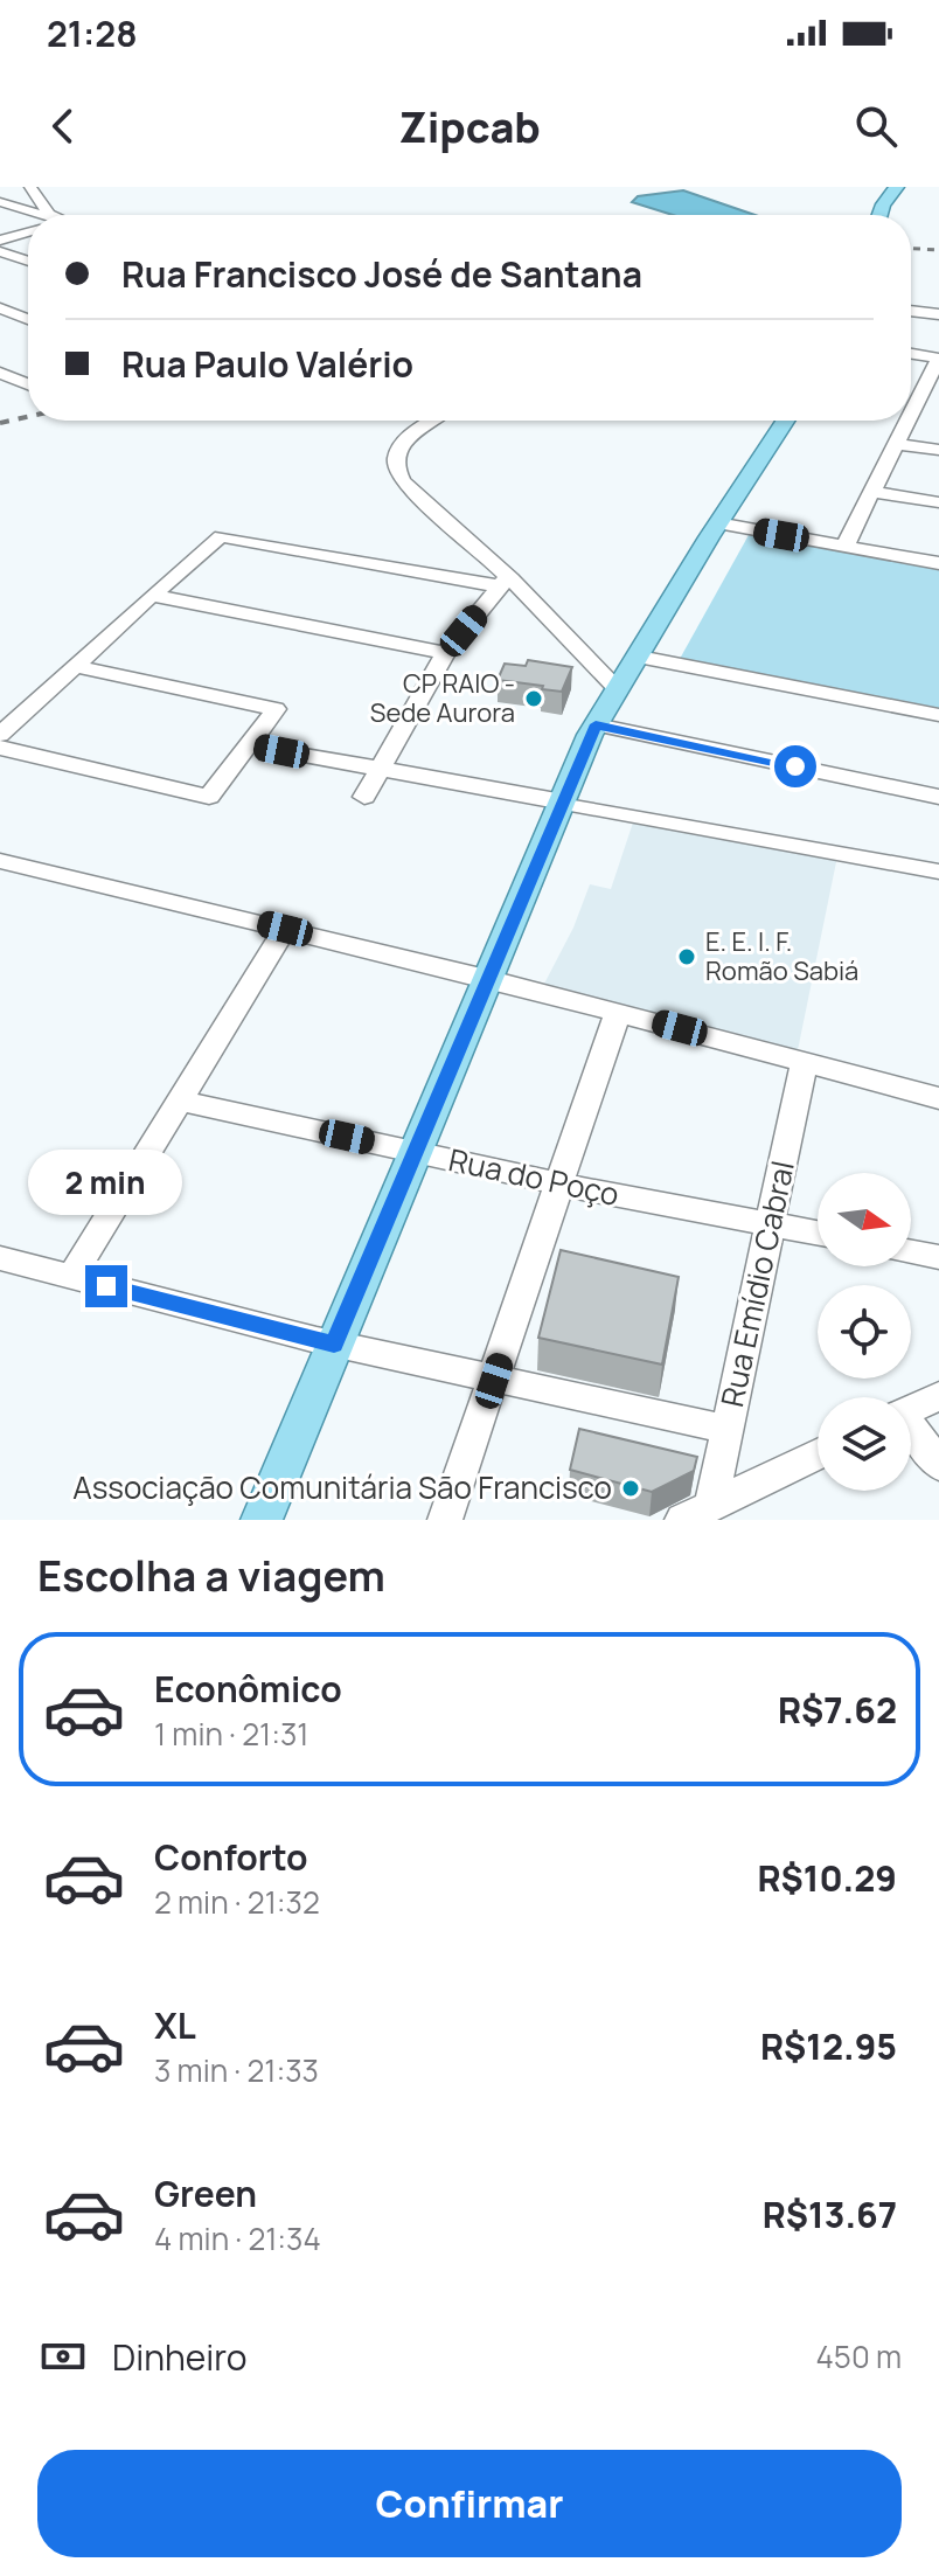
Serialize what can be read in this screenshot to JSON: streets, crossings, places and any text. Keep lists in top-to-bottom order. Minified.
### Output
{"streets":{"street":["Rua do Poço","Rua Emídio Cabral"]},"crossings":[["Rua do Poço","Rua Emídio Cabral"]],"places":["CP RAIO - Sede Aurora","E. E. I. F. Romão Sabiá","Associação Comunitária São Francisco"],"north":"right","page":{"status":"21:28","header":"Zipcab","banner":["Rua Francisco José de Santana","Rua Paulo Valério"],"bubble":"2 min","heading":"Escolha a viagem","list":[{"name":"Econômico","note":"1 min · 21:31","value":"R$7.62"},{"name":"Conforto","note":"2 min · 21:32","value":"R$10.29"},{"name":"XL","note":"3 min · 21:33","value":"R$12.95"},{"name":"Green","note":"4 min · 21:34","value":"R$13.67"}],"pay":["Dinheiro","450 m"],"buttons":"Confirmar"}}
